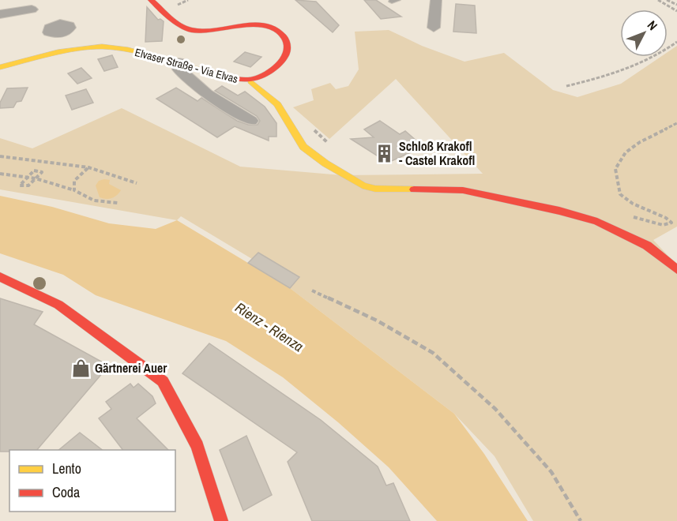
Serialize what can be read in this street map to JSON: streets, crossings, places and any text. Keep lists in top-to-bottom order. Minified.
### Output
{"streets":{"street":["Elvaser Straße - Via Elvas"]},"water":["Rienz - Rienza"],"places":{"building":["Schloß Krakofl - Castel Krakofl"],"shop":["Gärtnerei Auer"]},"legend":["Lento","Coda"],"north":"top right"}
